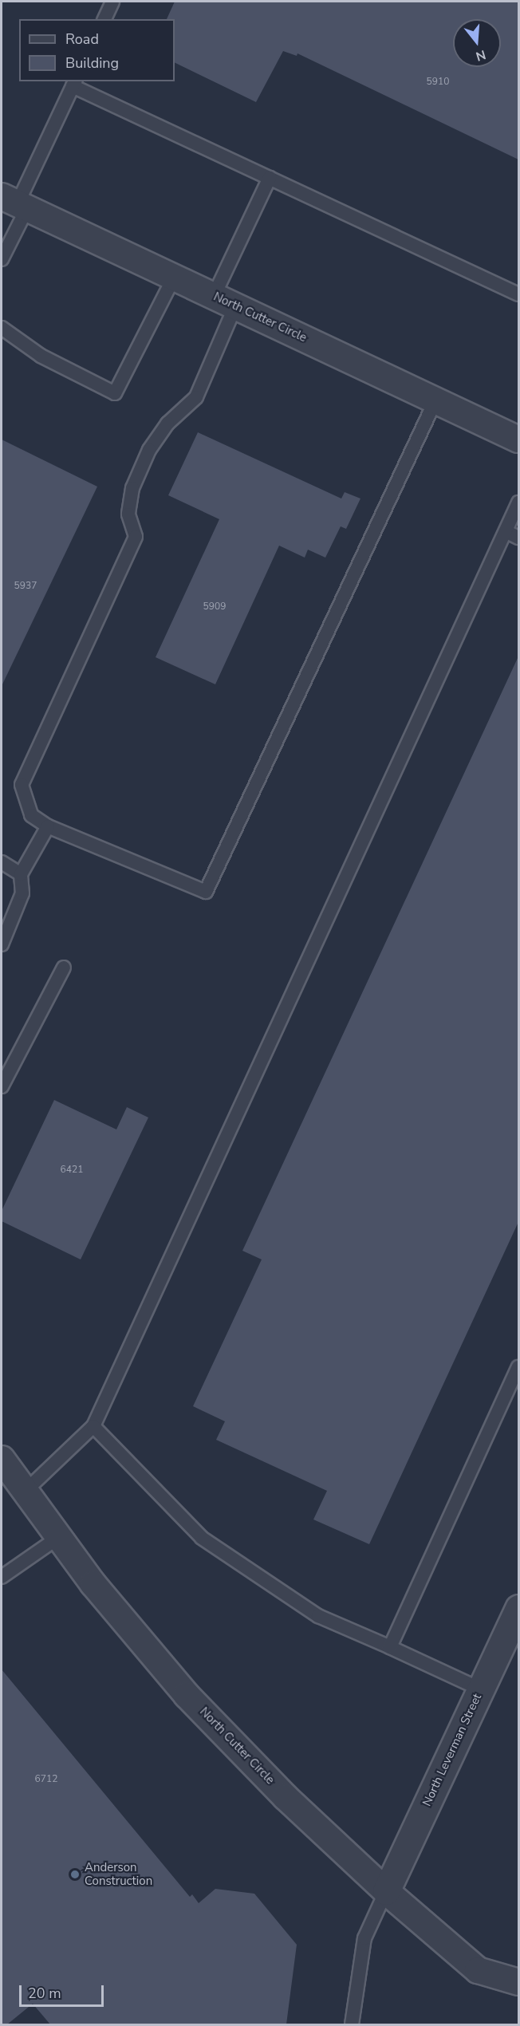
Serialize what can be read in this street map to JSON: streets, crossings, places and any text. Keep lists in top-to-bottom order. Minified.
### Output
{"streets":{"street":["North Cutter Circle","North Leverman Street"]},"crossings":[["North Cutter Circle","North Leverman Street"]],"places":["Anderson Construction"],"house_numbers":["5910","5937","5909","6421","6712"],"legend":["Road","Building"],"scale_bar":"20 m","north":"bottom"}
